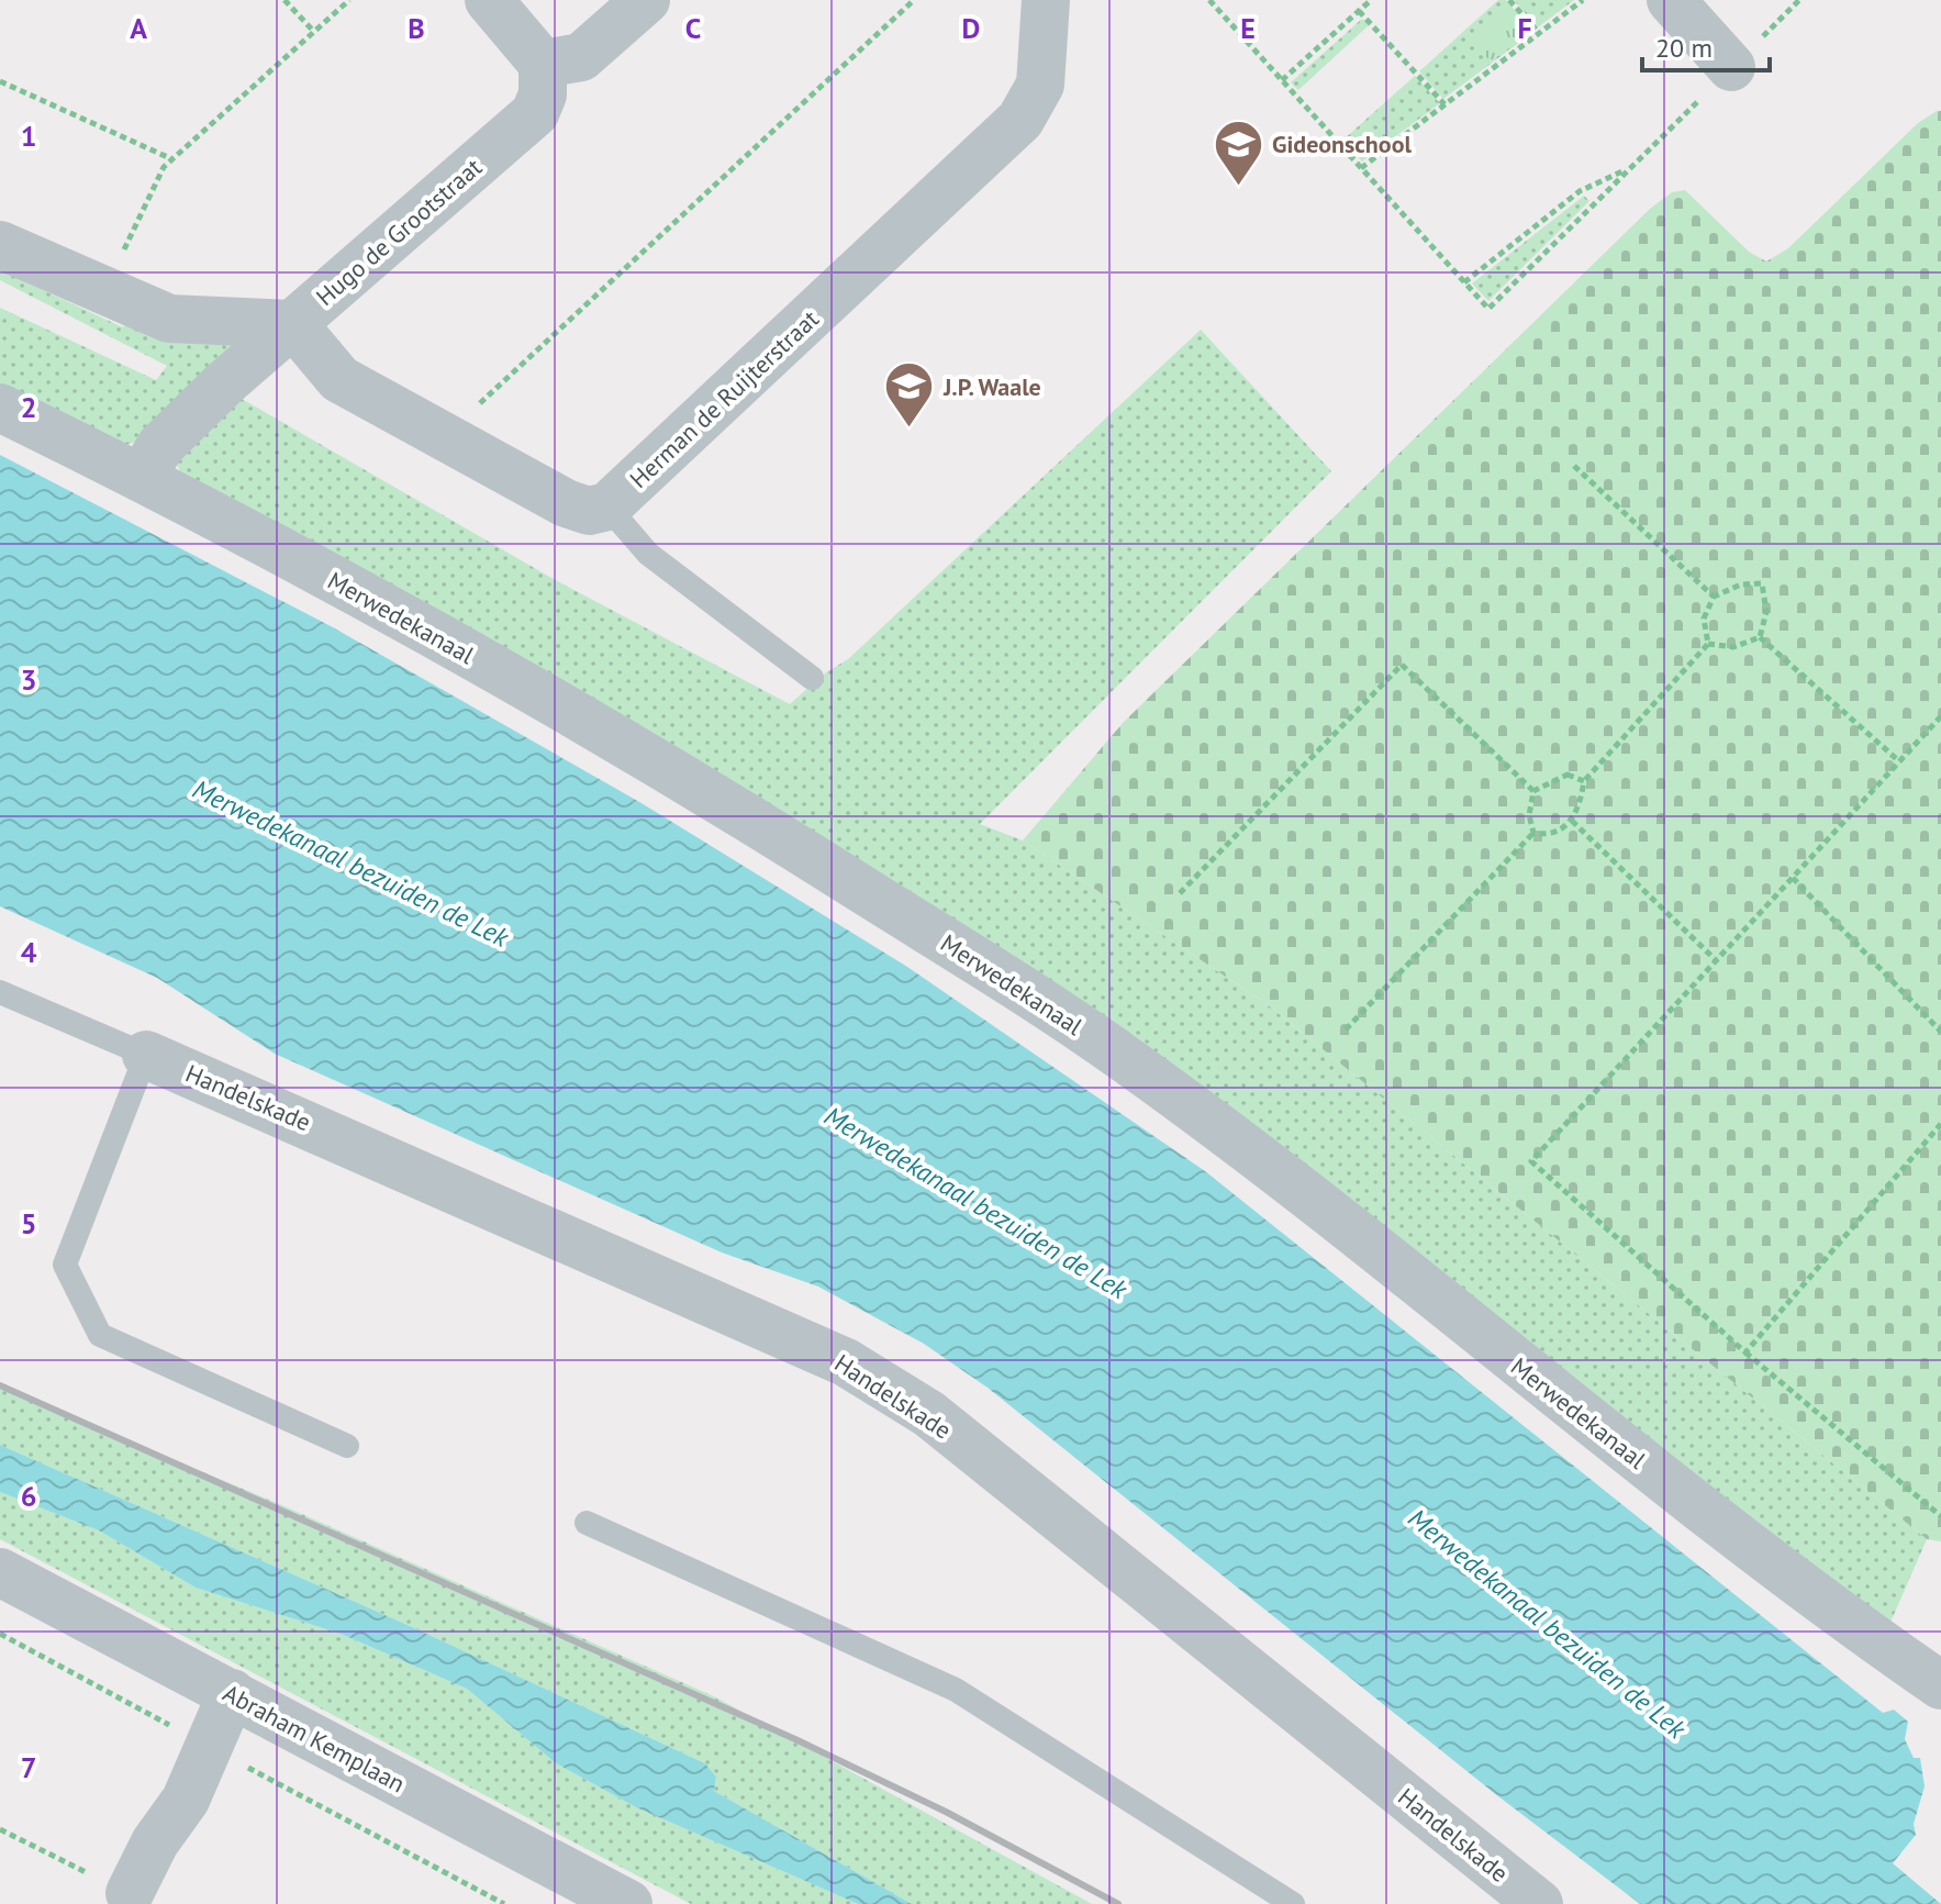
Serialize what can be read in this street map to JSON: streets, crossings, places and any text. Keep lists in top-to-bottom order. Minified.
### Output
{"streets":{"street":["Hugo de Grootstraat","Herman de Ruijterstraat","Merwedekanaal","Handelskade","Abraham Kemplaan"]},"crossings":[["Hugo de Grootstraat","Herman de Ruijterstraat"],["Hugo de Grootstraat","Merwedekanaal"]],"water":["Merwedekanaal bezuiden de Lek"],"places":{"school or university":["Gideonschool","J.P. Waale"]},"scale_bar":"20 m","grid":{"columns":["A","B","C","D","E","F"],"rows":["1","2","3","4","5","6","7"]}}
